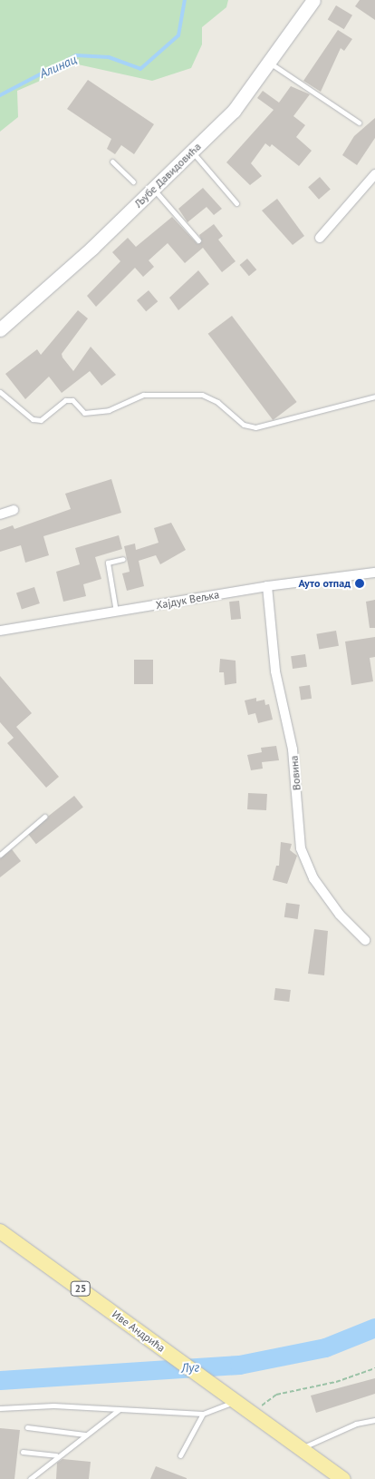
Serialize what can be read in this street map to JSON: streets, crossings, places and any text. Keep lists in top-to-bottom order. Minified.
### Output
{"streets":{"main road":["Љубе Давидовића","25","Иве Андрића"],"street":["Хајдук Вељка","Вовина"]},"crossings":[["Хајдук Вељка","Вовина"]],"water":["Алинац","Луг"],"places":["Ауто отпад"]}
